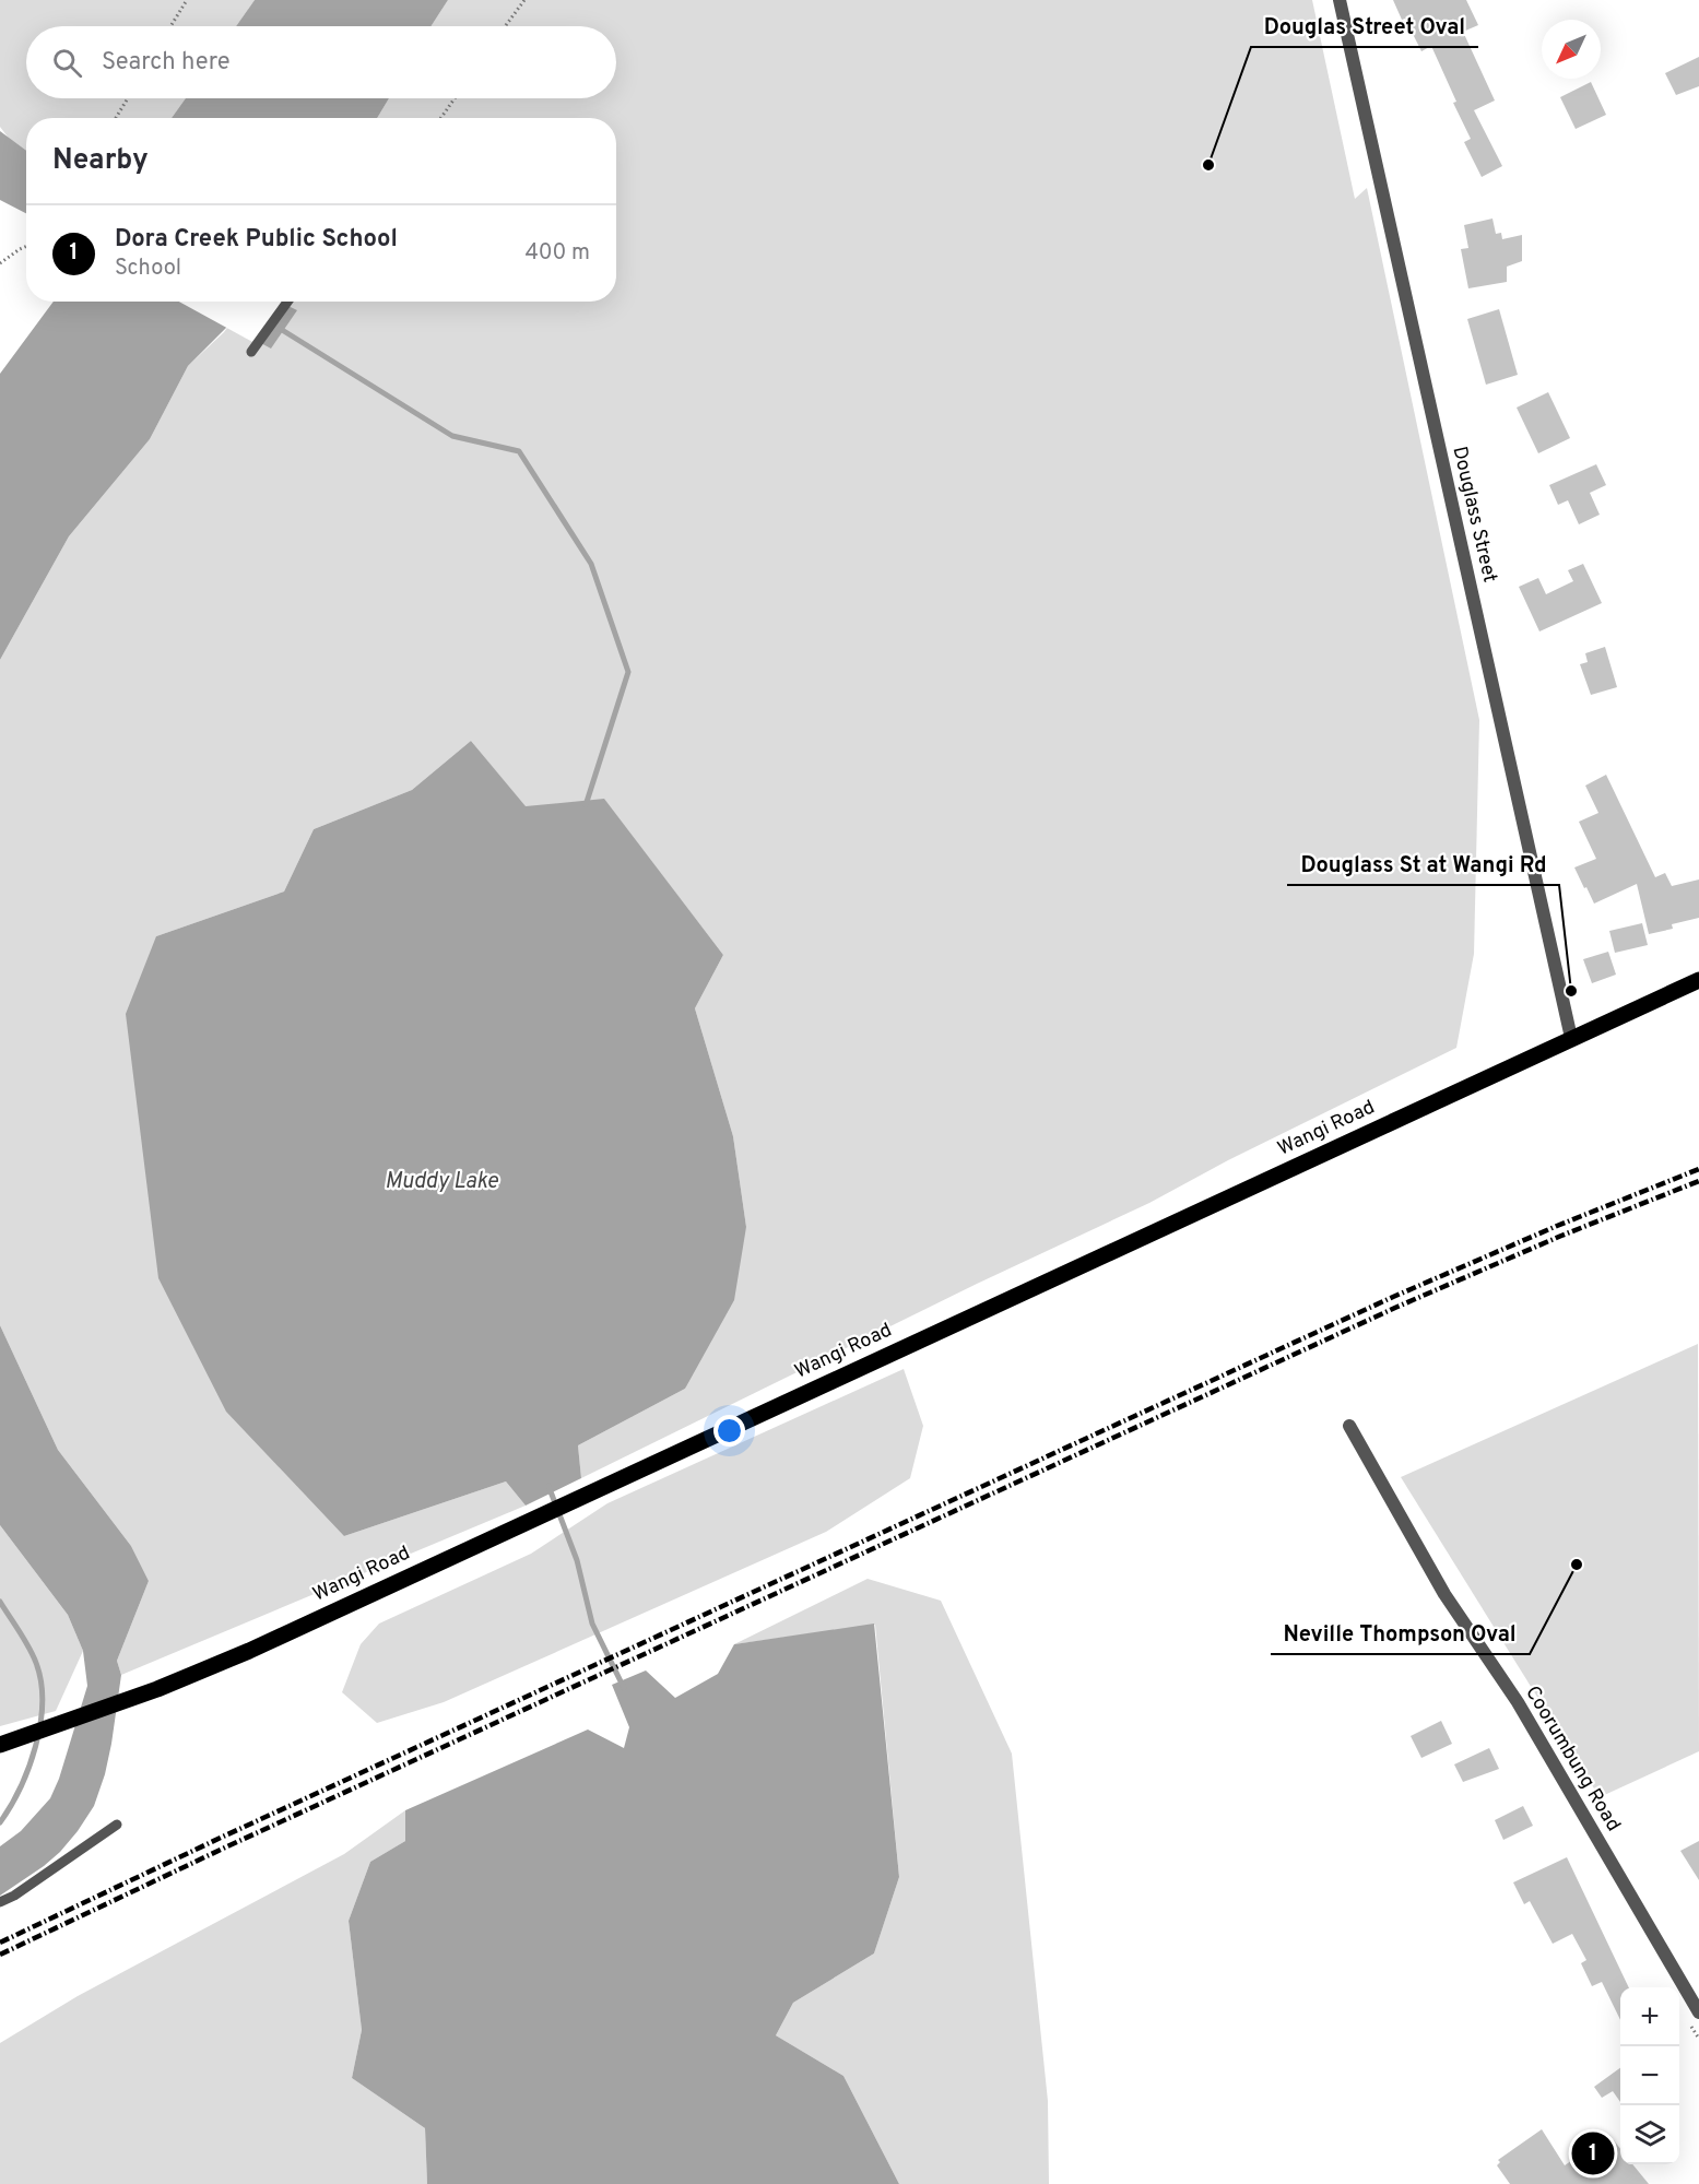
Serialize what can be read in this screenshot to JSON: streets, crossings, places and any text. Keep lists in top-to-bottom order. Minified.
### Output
{"streets":{"main road":["Wangi Road"],"street":["Douglass Street","Coorumbung Road"]},"crossings":[["Douglass Street","Wangi Road"]],"water":["Muddy Lake"],"places":["Douglas Street Oval","Douglass St at Wangi Rd","Neville Thompson Oval"],"north":"bottom left","page":{"search":"Search here","heading":"Nearby","list":[{"mark":"1","name":"Dora Creek Public School","note":"School","value":"400 m"}],"map_buttons":["+","−"],"pins":"1"}}
